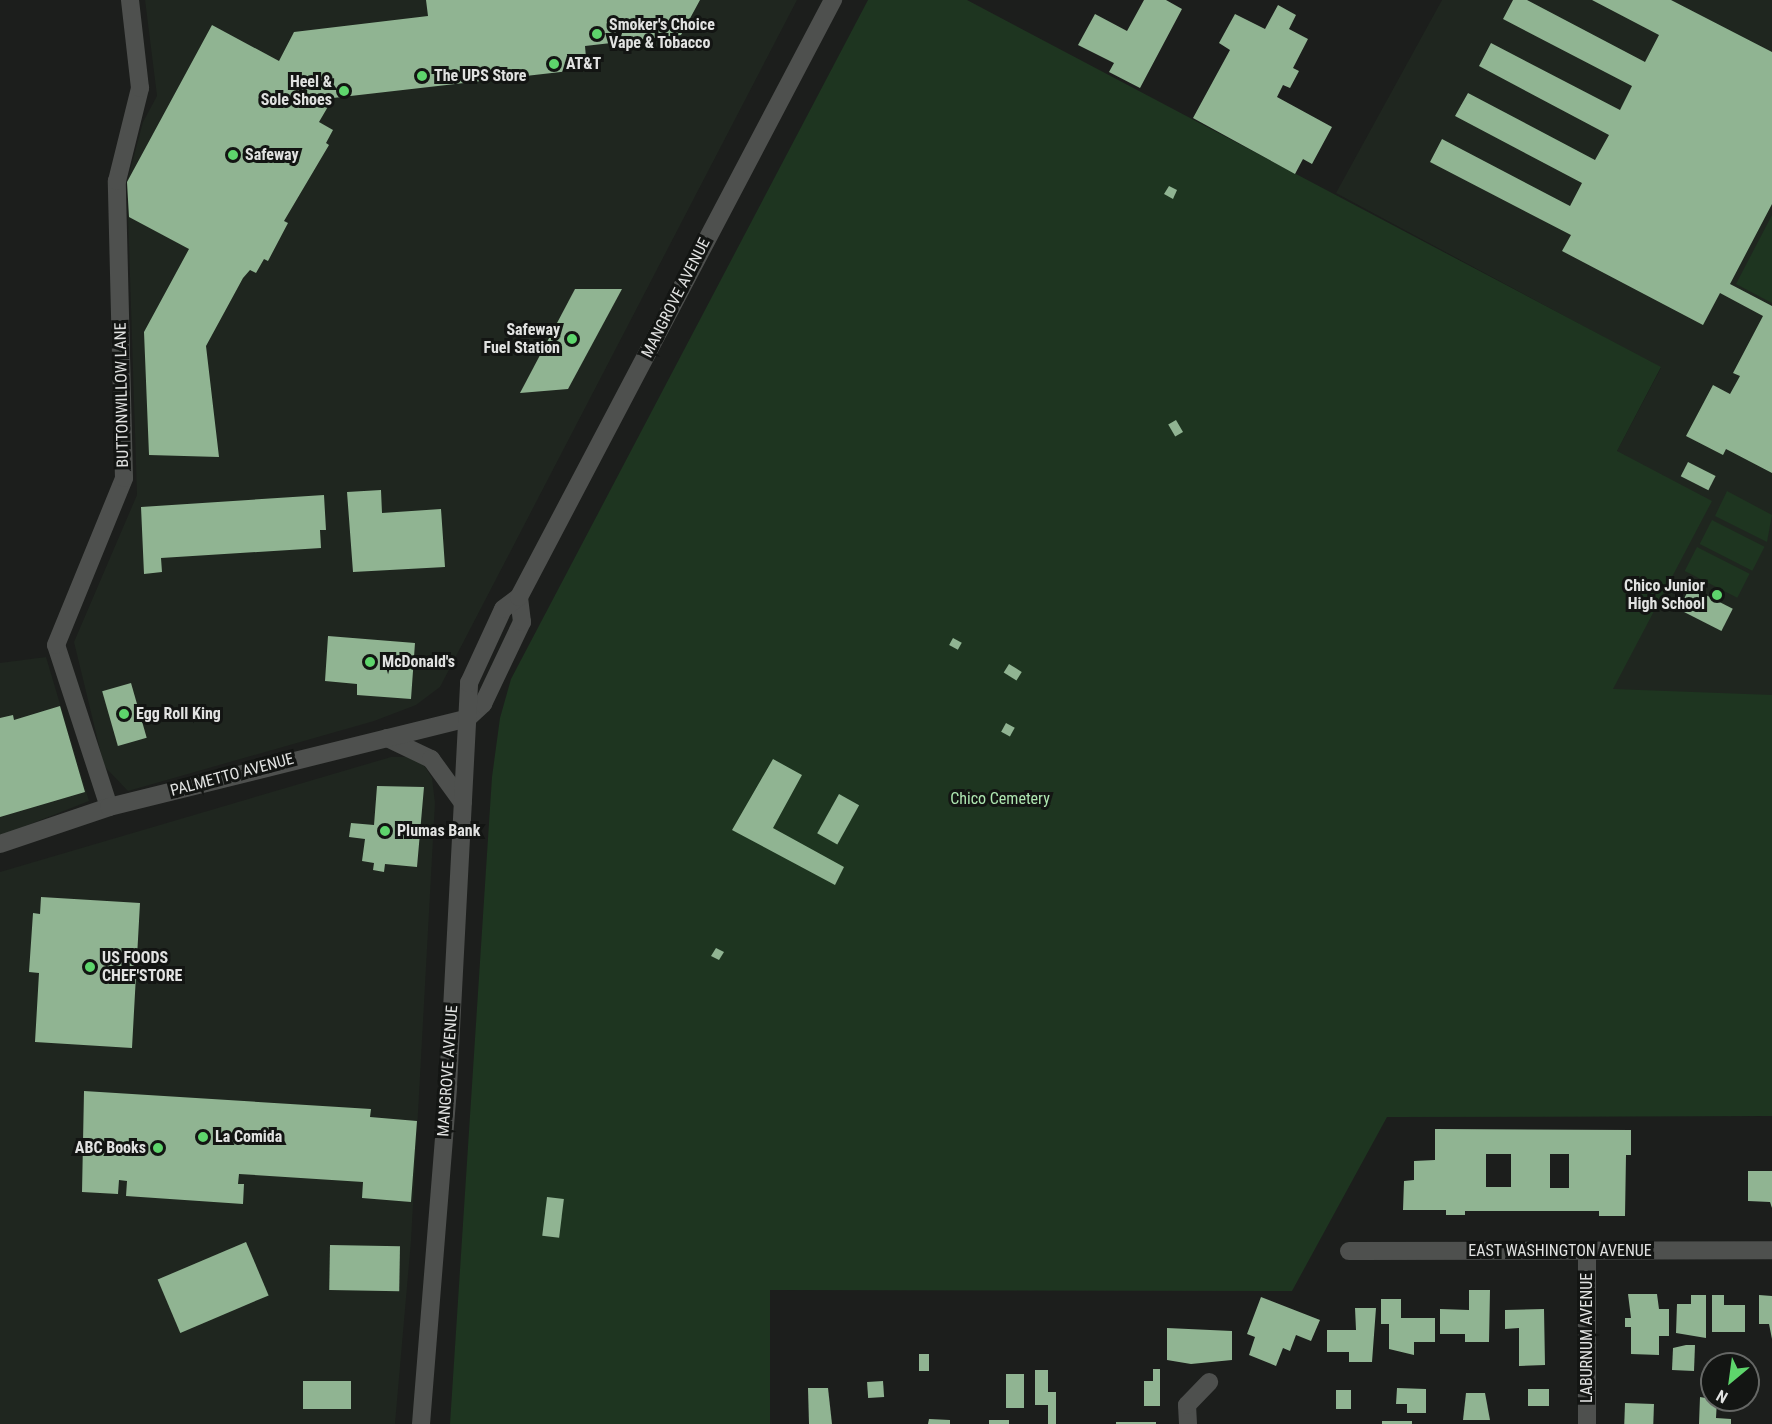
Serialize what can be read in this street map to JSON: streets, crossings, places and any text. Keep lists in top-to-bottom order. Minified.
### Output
{"streets":{"street":["MANGROVE AVENUE","BUTTONWILLOW LANE","PALMETTO AVENUE","EAST WASHINGTON AVENUE","LABURNUM AVENUE"]},"crossings":[["MANGROVE AVENUE","PALMETTO AVENUE"],["BUTTONWILLOW LANE","PALMETTO AVENUE"],["EAST WASHINGTON AVENUE","LABURNUM AVENUE"]],"parks":["Chico Cemetery"],"places":["Smoker's Choice Vape & Tobacco","AT&T","The UPS Store","Heel & Sole Shoes","Safeway","Safeway Fuel Station","Chico Junior High School","McDonald's","Egg Roll King","Plumas Bank","US FOODS CHEF'STORE","La Comida","ABC Books"],"north":"bottom left"}
